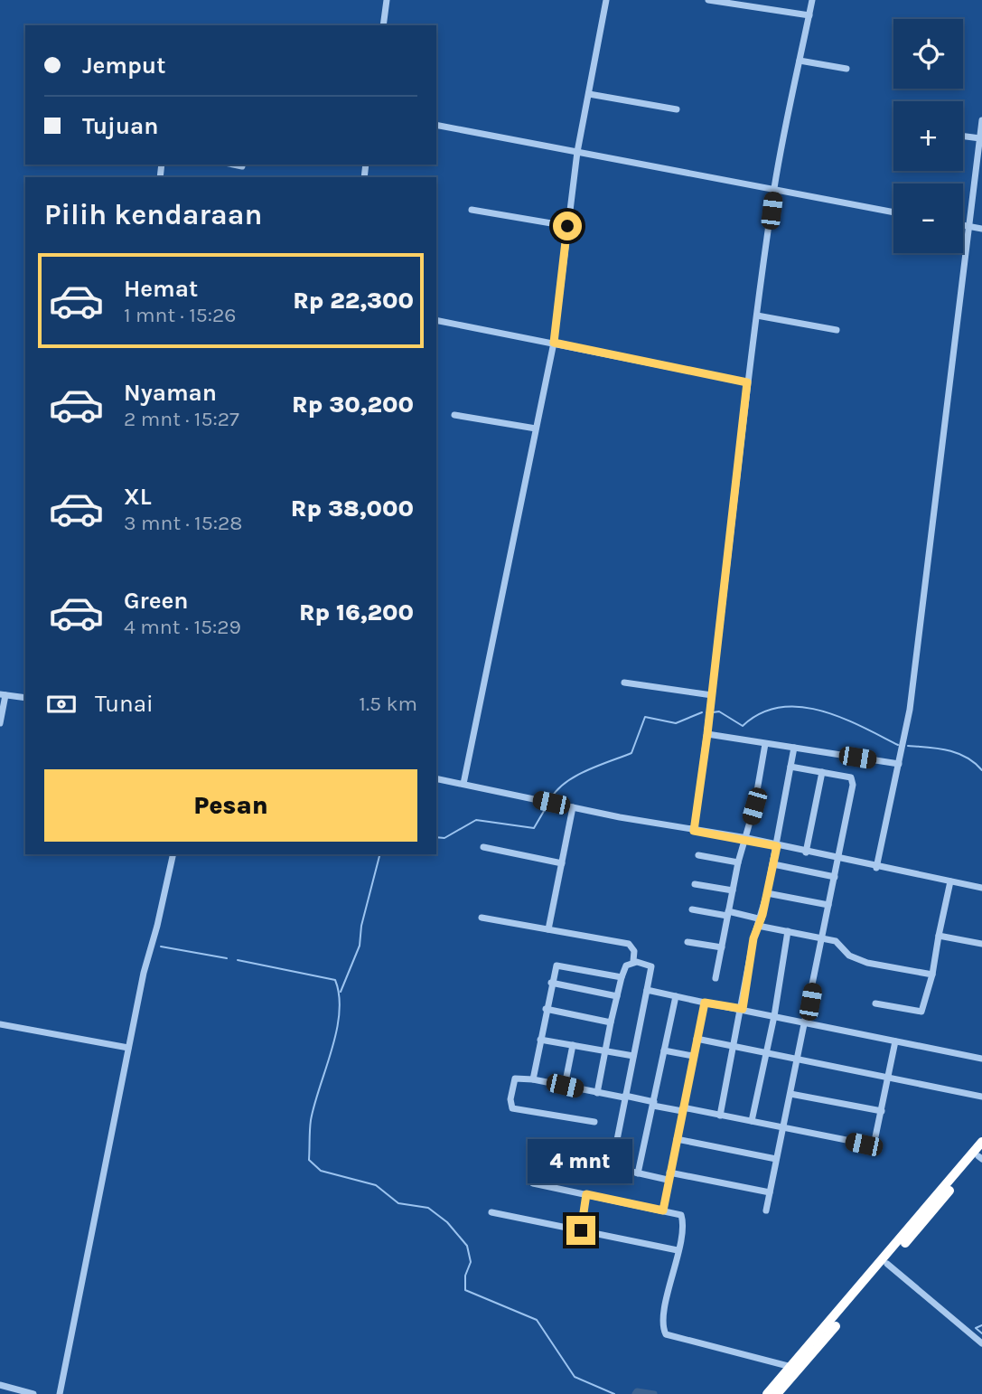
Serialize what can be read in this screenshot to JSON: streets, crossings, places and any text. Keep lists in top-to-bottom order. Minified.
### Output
{"page":{"map_buttons":["+","−"],"banner":["Jemput","Tujuan"],"heading":"Pilih kendaraan","list":[{"name":"Hemat","note":"1 mnt · 15:26","value":"Rp 22,300"},{"name":"Nyaman","note":"2 mnt · 15:27","value":"Rp 30,200"},{"name":"XL","note":"3 mnt · 15:28","value":"Rp 38,000"},{"name":"Green","note":"4 mnt · 15:29","value":"Rp 16,200"}],"pay":["Tunai","1.5 km"],"buttons":"Pesan","bubble":"4 mnt"}}
